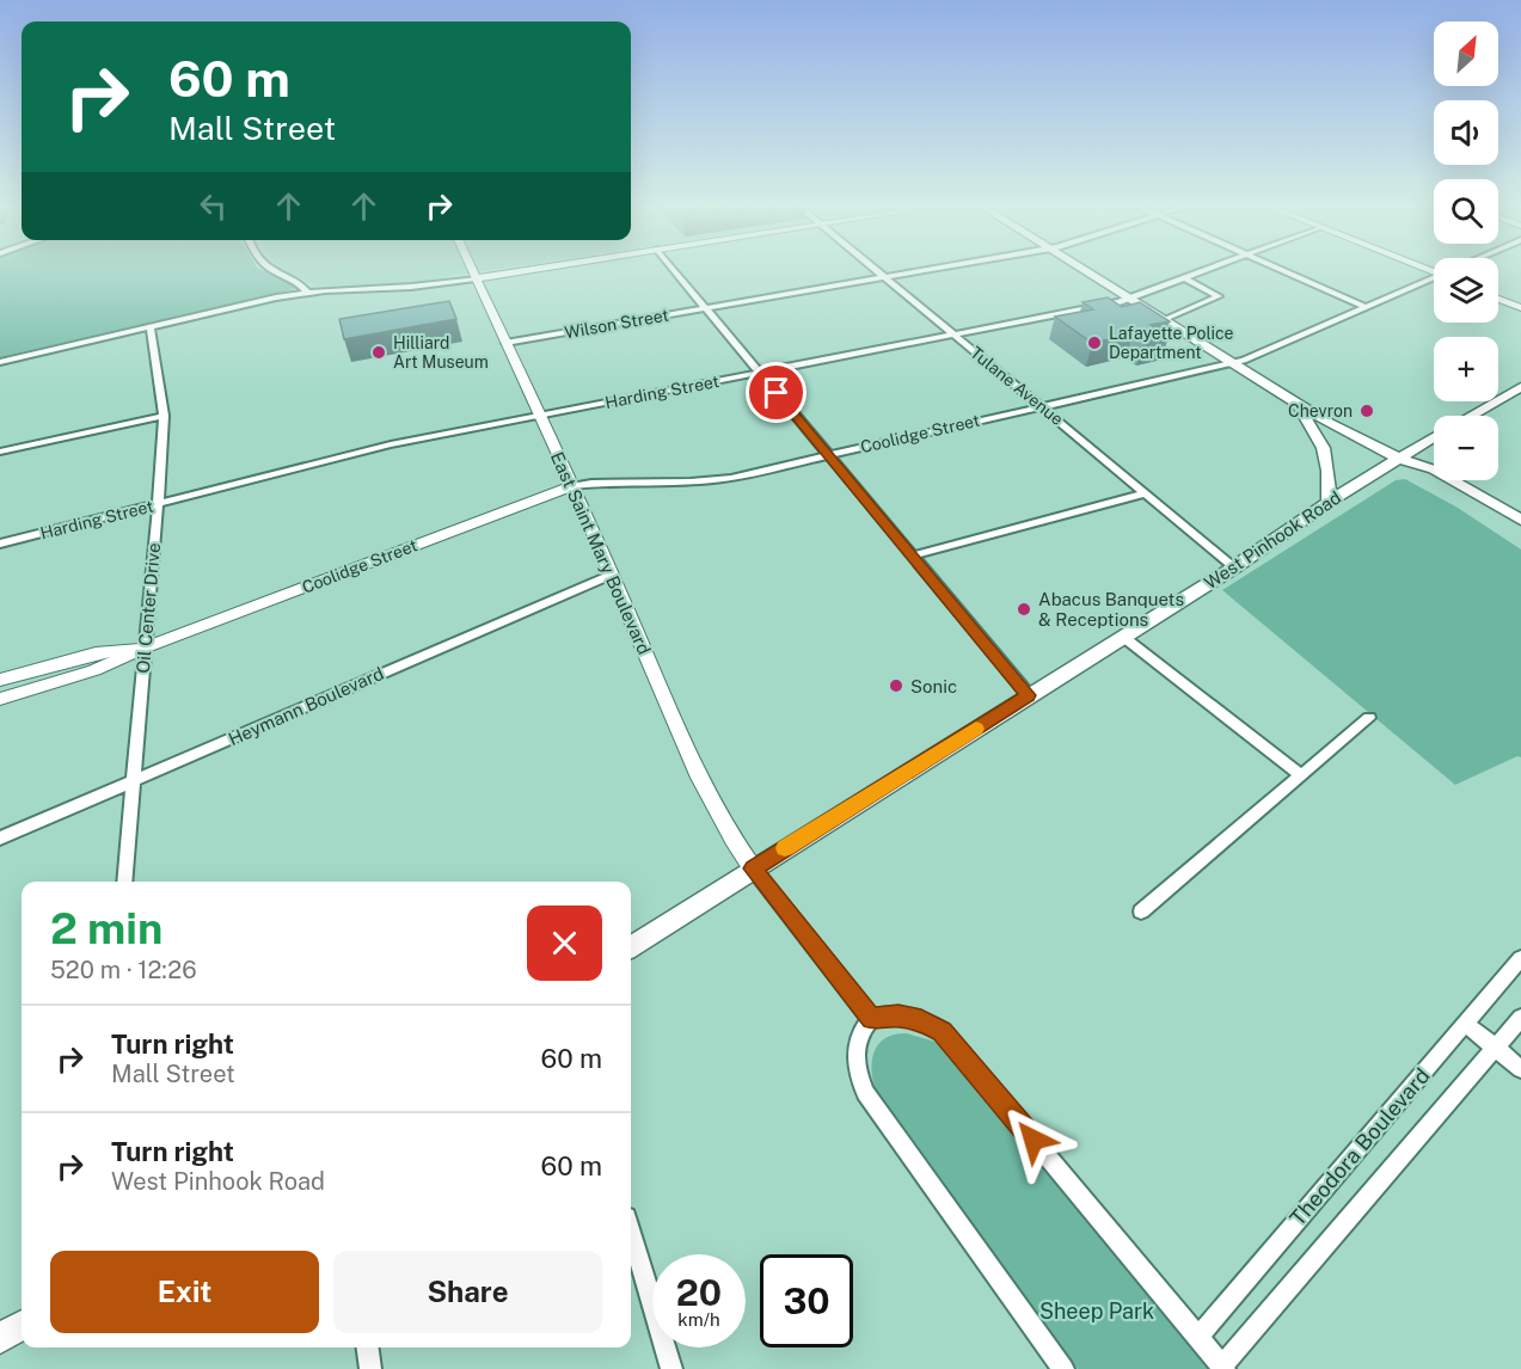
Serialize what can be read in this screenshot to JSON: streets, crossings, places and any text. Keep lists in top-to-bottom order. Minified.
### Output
{"streets":{"main road":["West Pinhook Road"],"street":["Wilson Street","Tulane Avenue","Harding Street","Coolidge Street","East Saint Mary Boulevard","Oil Center Drive","Heymann Boulevard","Theodora Boulevard"]},"crossings":[["Wilson Street","Tulane Avenue"],["Wilson Street","East Saint Mary Boulevard"],["Tulane Avenue","Harding Street"],["Tulane Avenue","Coolidge Street"],["Tulane Avenue","West Pinhook Road"],["Harding Street","East Saint Mary Boulevard"],["Harding Street","Oil Center Drive"],["Coolidge Street","East Saint Mary Boulevard"],["Coolidge Street","Oil Center Drive"],["West Pinhook Road","East Saint Mary Boulevard"],["East Saint Mary Boulevard","Heymann Boulevard"],["Oil Center Drive","Heymann Boulevard"]],"parks":["Sheep Park"],"places":["Lafayette Police Department","Hilliard Art Museum","Chevron","Abacus Banquets & Receptions","Sonic"],"north":"top right","page":{"map_buttons":["+","−"],"turn":["60 m","Mall Street"],"heading":["2 min","520 m · 12:26"],"list":[{"name":"Turn right","note":"Mall Street","value":"60 m"},{"name":"Turn right","note":"West Pinhook Road","value":"60 m"}],"buttons":["Exit","Share"],"speed":"20 km/h","limit":"30"}}
